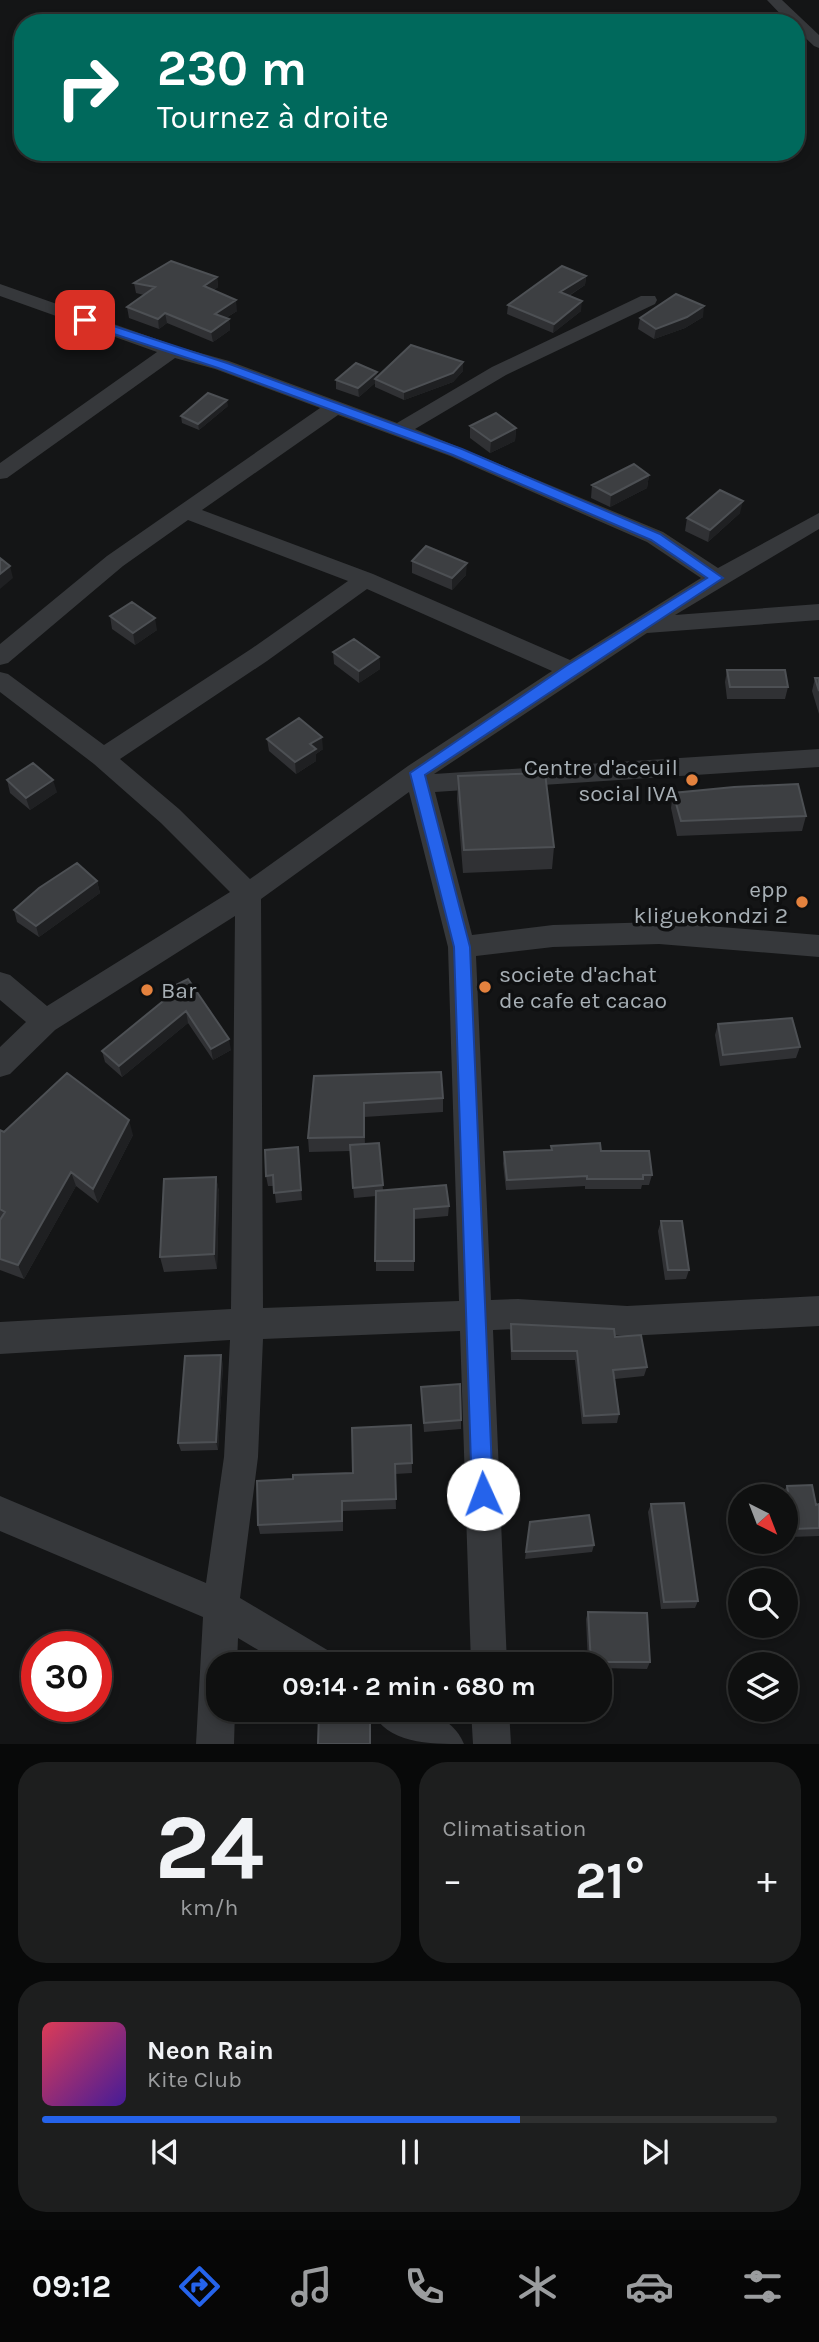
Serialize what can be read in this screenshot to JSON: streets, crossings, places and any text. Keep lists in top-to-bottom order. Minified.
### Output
{"places":["Centre d'aceuil social IVA","epp kliguekondzi 2","societe d'achat de cafe et cacao","Bar"],"north":"bottom right","page":{"turn":["230 m","Tournez à droite"],"limit":"30","trip":"09:14 · 2 min · 680 m","tile":[["24","km/h"],"Climatisation"],"heat":["−","21°","+"],"song":["Neon Rain","Kite Club"],"tabs":"09:12"}}
